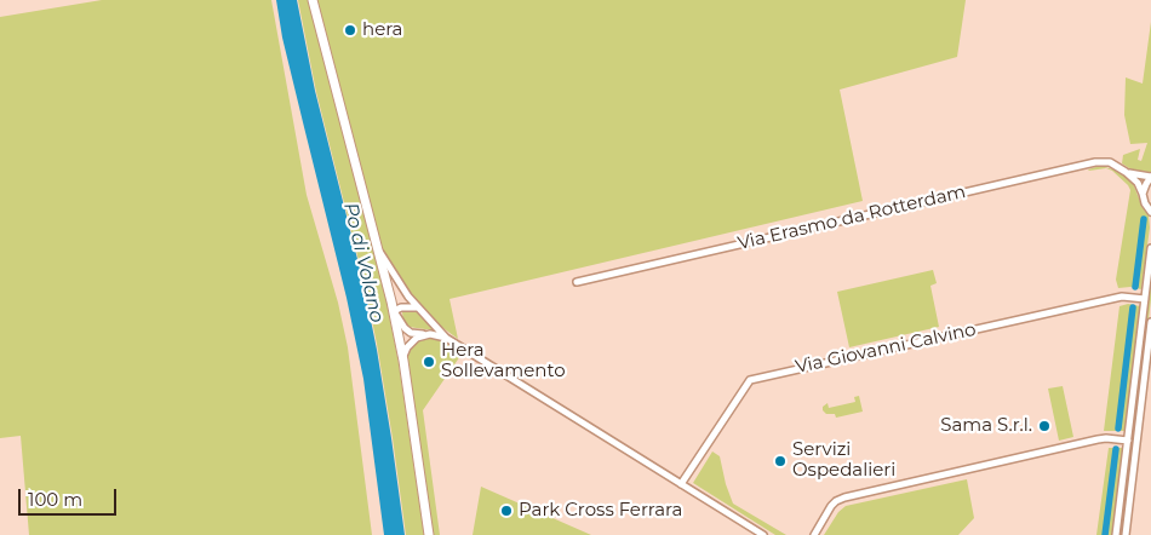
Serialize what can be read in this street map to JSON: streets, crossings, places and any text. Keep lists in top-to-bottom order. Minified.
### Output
{"streets":{"street":["Via Erasmo da Rotterdam","Via Giovanni Calvino"]},"water":["Po di Volano"],"places":["hera","Hera Sollevamento","Sama S.r.l.","Servizi Ospedalieri","Park Cross Ferrara"],"scale_bar":"100 m"}
